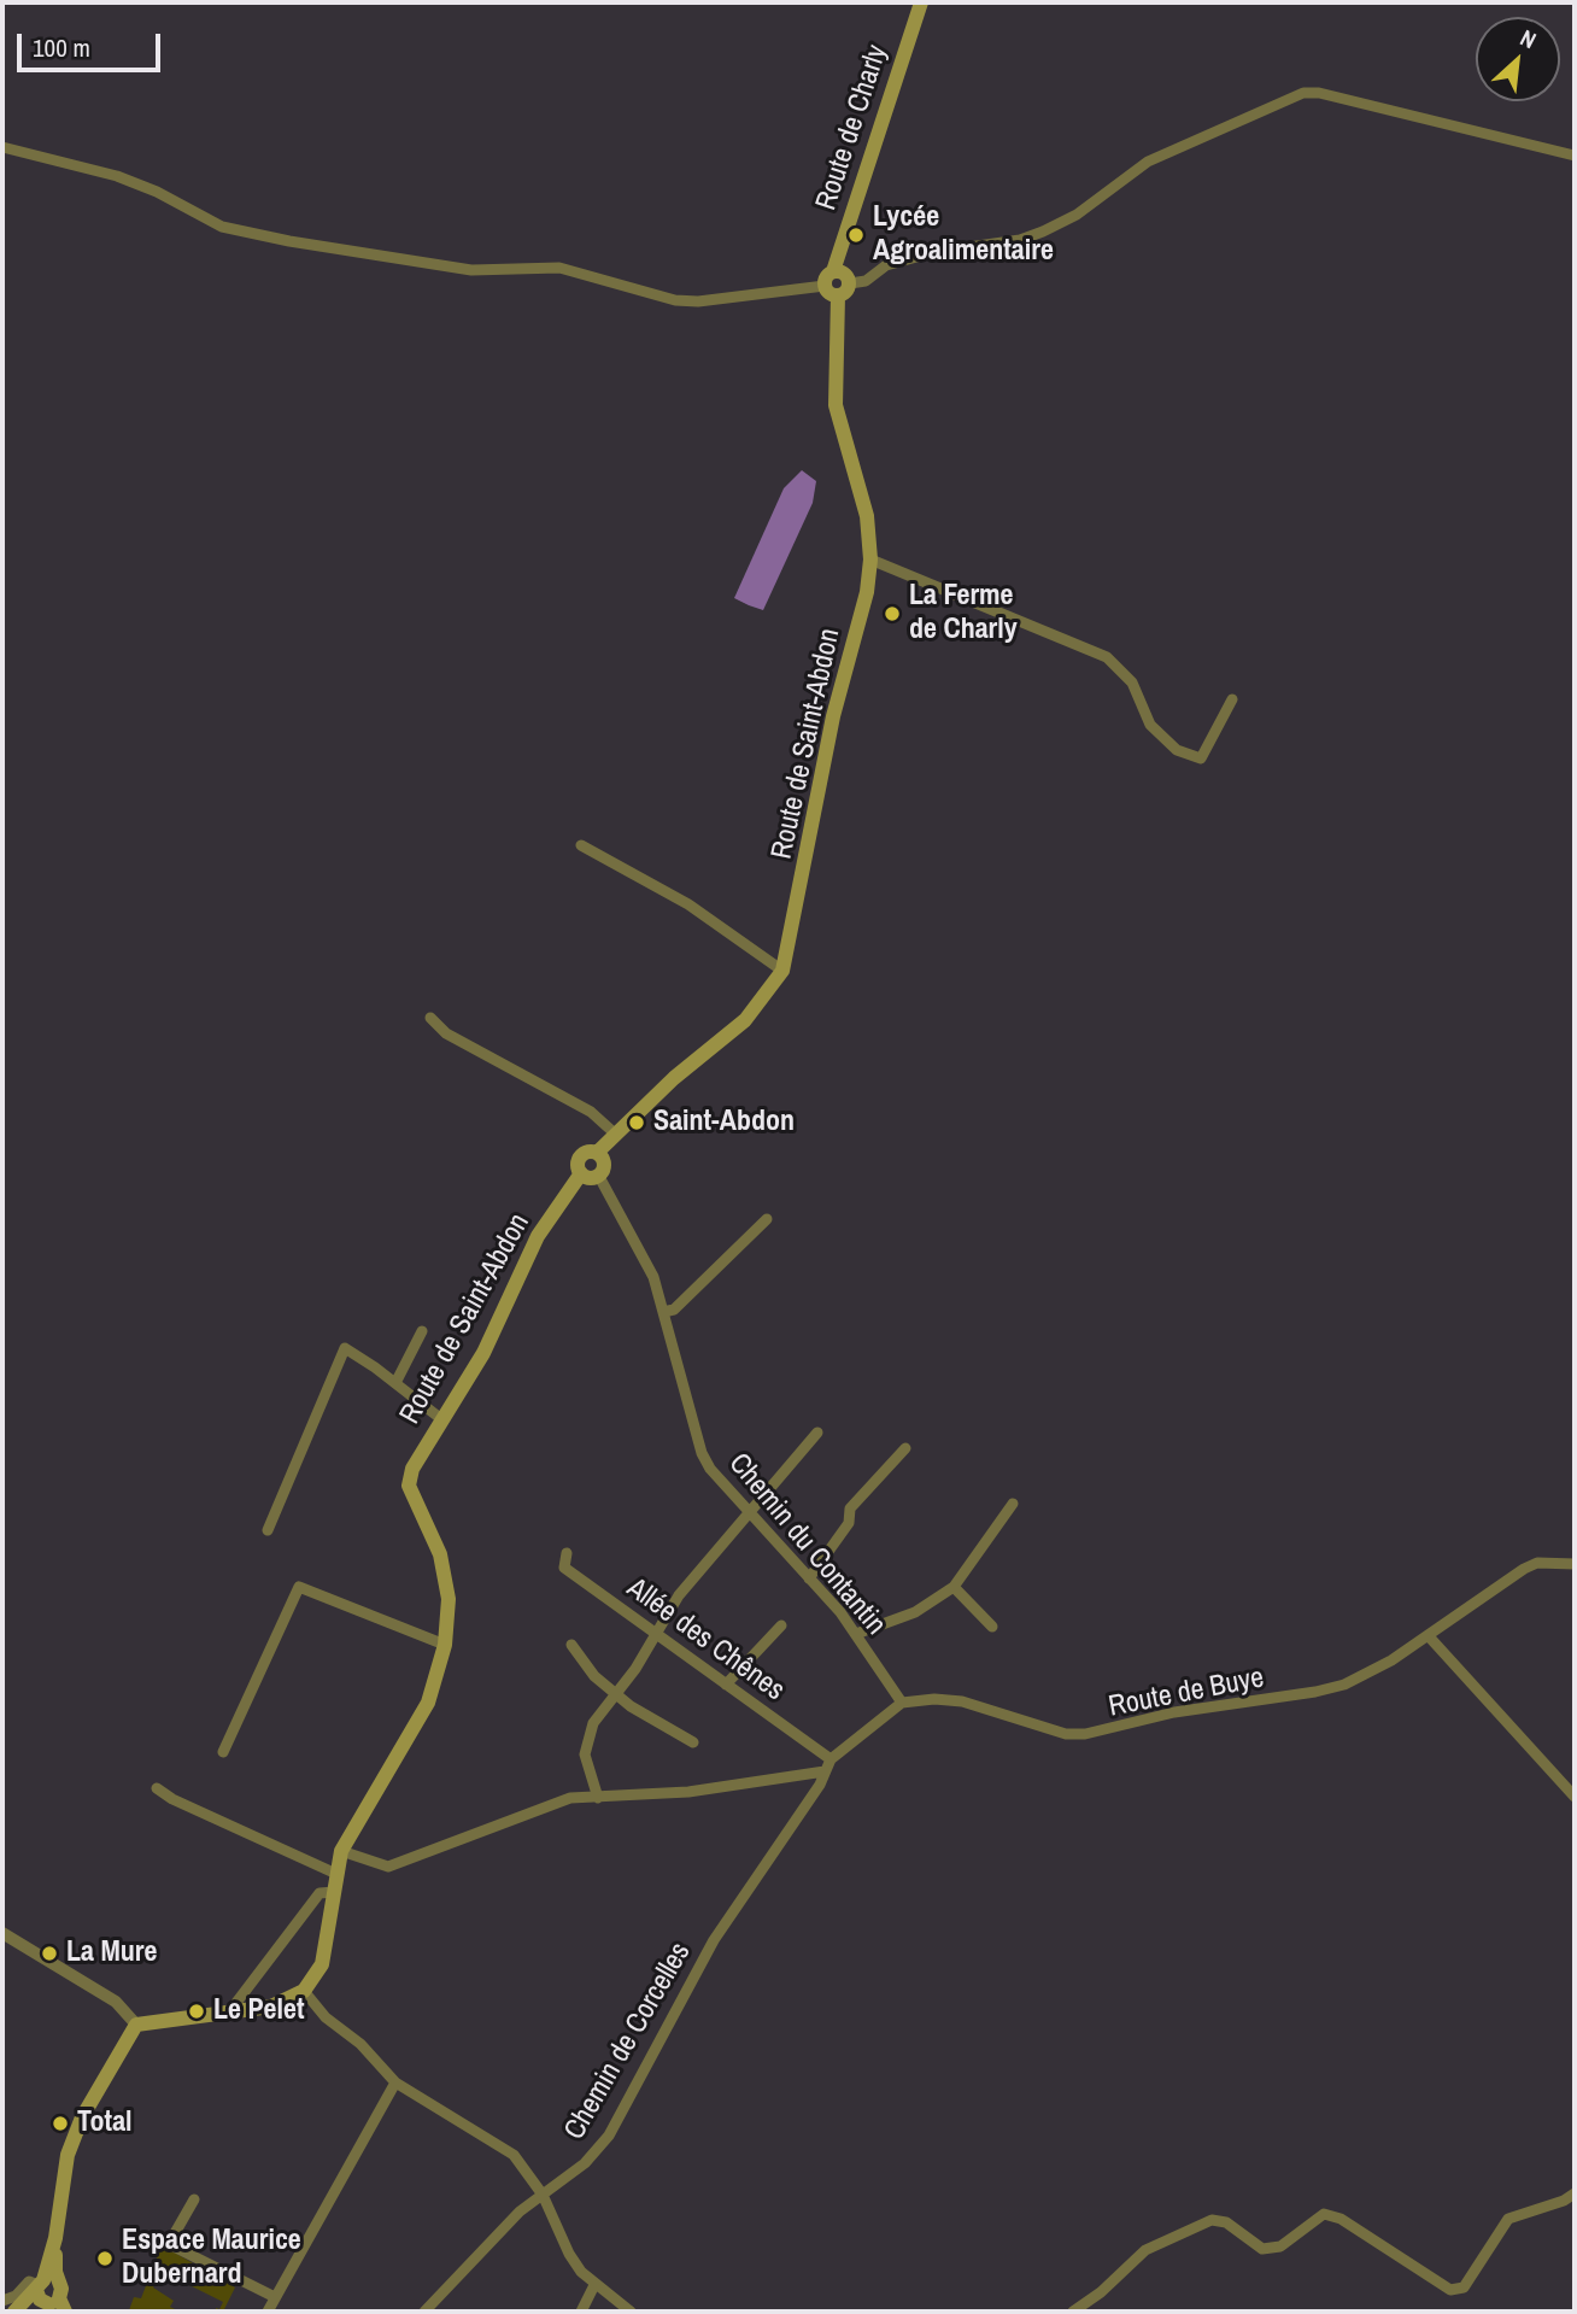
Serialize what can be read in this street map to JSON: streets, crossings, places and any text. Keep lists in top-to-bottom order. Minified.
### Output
{"streets":{"main road":["Route de Charly","Route de Saint-Abdon"],"street":["Chemin du Contantin","Allée des Chênes","Route de Buye","Chemin de Corcelles"]},"crossings":[["Route de Charly","Route de Saint-Abdon"],["Route de Saint-Abdon","Chemin du Contantin"],["Chemin du Contantin","Route de Buye"],["Allée des Chênes","Chemin de Corcelles"]],"places":["Lycée Agroalimentaire","La Ferme de Charly","Saint-Abdon","La Mure","Le Pelet","Total","Espace Maurice Dubernard"],"scale_bar":"100 m","north":"top right"}
